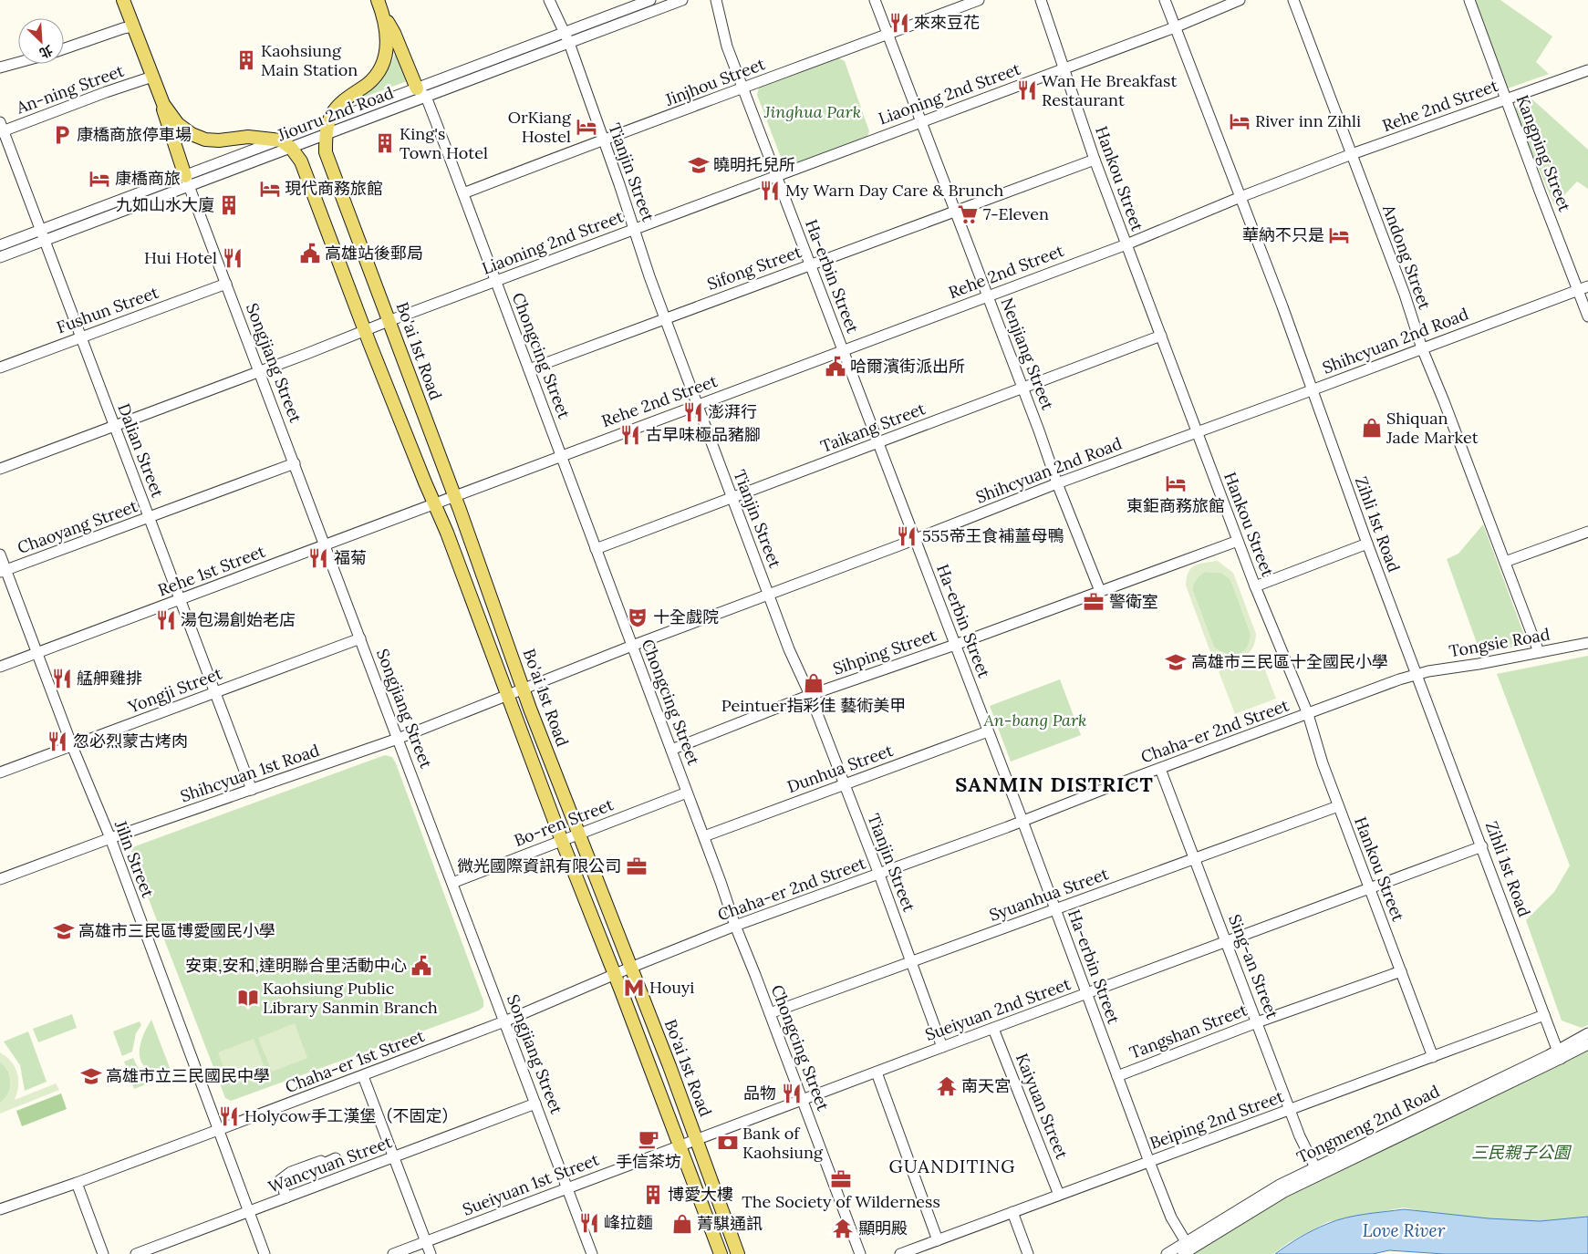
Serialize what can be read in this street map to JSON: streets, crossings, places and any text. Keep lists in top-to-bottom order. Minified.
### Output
{"streets":{"main road":["Bo'ai 1st Road"],"street":["Jinjhou Street","An-ning Street","Liaoning 2nd Street","Rehe 2nd Street","Jiouru 2nd Road","Kangping Street","Tianjin Street","Hankou Street","Andong Street","Sifong Street","Ha-erbin Street","Fushun Street","Shihcyuan 2nd Road","Nenjiang Street","Chongcing Street","Songjiang Street","Taikang Street","Dalian Street","Zihli 1st Road","Chaoyang Street","Rehe 1st Street","Tongsie Road","Sihping Street","Yongji Street","Chaha-er 2nd Street","Dunhua Street","Shihcyuan 1st Road","Bo-ren Street","Jilin Street","Syuanhua Street","Sing-an Street","Sueiyuan 2nd Street","Tangshan Street","Chaha-er 1st Street","Kaiyuan Street","Beiping 2nd Street","Tongmeng 2nd Road","Wancyuan Street","Sueiyuan 1st Street"]},"crossings":[["Jinjhou Street","Tianjin Street"],["Jinjhou Street","Ha-erbin Street"],["Jinjhou Street","Nenjiang Street"],["Jinjhou Street","Chongcing Street"],["An-ning Street","Dalian Street"],["Liaoning 2nd Street","Tianjin Street"],["Liaoning 2nd Street","Hankou Street"],["Liaoning 2nd Street","Ha-erbin Street"],["Liaoning 2nd Street","Bo'ai 1st Road"],["Liaoning 2nd Street","Nenjiang Street"],["Liaoning 2nd Street","Chongcing Street"],["Liaoning 2nd Street","Songjiang Street"],["Liaoning 2nd Street","Dalian Street"],["Liaoning 2nd Street","Zihli 1st Road"],["Rehe 2nd Street","Kangping Street"],["Rehe 2nd Street","Tianjin Street"],["Rehe 2nd Street","Hankou Street"],["Rehe 2nd Street","Andong Street"],["Rehe 2nd Street","Ha-erbin Street"],["Rehe 2nd Street","Bo'ai 1st Road"],["Rehe 2nd Street","Nenjiang Street"],["Rehe 2nd Street","Chongcing Street"],["Rehe 2nd Street","Zihli 1st Road"],["Rehe 2nd Street","Rehe 1st Street"],["Jiouru 2nd Road","Tianjin Street"],["Jiouru 2nd Road","Bo'ai 1st Road"],["Jiouru 2nd Road","Chongcing Street"],["Jiouru 2nd Road","Songjiang Street"],["Jiouru 2nd Road","Dalian Street"],["Kangping Street","Shihcyuan 2nd Road"],["Tianjin Street","Sifong Street"],["Tianjin Street","Shihcyuan 2nd Road"],["Tianjin Street","Taikang Street"],["Tianjin Street","Sihping Street"],["Tianjin Street","Chaha-er 2nd Street"],["Tianjin Street","Dunhua Street"],["Tianjin Street","Syuanhua Street"],["Tianjin Street","Sueiyuan 2nd Street"],["Hankou Street","Sifong Street"],["Hankou Street","Shihcyuan 2nd Road"],["Hankou Street","Taikang Street"],["Hankou Street","Sihping Street"],["Hankou Street","Chaha-er 2nd Street"],["Hankou Street","Syuanhua Street"],["Hankou Street","Sueiyuan 2nd Street"],["Hankou Street","Tangshan Street"],["Hankou Street","Beiping 2nd Street"],["Andong Street","Shihcyuan 2nd Road"],["Andong Street","Tongsie Road"],["Sifong Street","Ha-erbin Street"],["Sifong Street","Nenjiang Street"],["Sifong Street","Chongcing Street"],["Ha-erbin Street","Shihcyuan 2nd Road"],["Ha-erbin Street","Taikang Street"],["Ha-erbin Street","Sihping Street"],["Ha-erbin Street","Chaha-er 2nd Street"],["Ha-erbin Street","Dunhua Street"],["Ha-erbin Street","Syuanhua Street"],["Ha-erbin Street","Sueiyuan 2nd Street"],["Ha-erbin Street","Tangshan Street"],["Ha-erbin Street","Beiping 2nd Street"],["Ha-erbin Street","Tongmeng 2nd Road"],["Fushun Street","Songjiang Street"],["Fushun Street","Dalian Street"],["Shihcyuan 2nd Road","Bo'ai 1st Road"],["Shihcyuan 2nd Road","Nenjiang Street"],["Shihcyuan 2nd Road","Chongcing Street"],["Shihcyuan 2nd Road","Zihli 1st Road"],["Shihcyuan 2nd Road","Shihcyuan 1st Road"],["Bo'ai 1st Road","Rehe 1st Street"],["Bo'ai 1st Road","Chaha-er 2nd Street"],["Bo'ai 1st Road","Shihcyuan 1st Road"],["Bo'ai 1st Road","Bo-ren Street"],["Bo'ai 1st Road","Sueiyuan 2nd Street"],["Bo'ai 1st Road","Chaha-er 1st Street"],["Bo'ai 1st Road","Sueiyuan 1st Street"],["Nenjiang Street","Taikang Street"],["Nenjiang Street","Sihping Street"],["Chongcing Street","Taikang Street"],["Chongcing Street","Sihping Street"],["Chongcing Street","Chaha-er 2nd Street"],["Chongcing Street","Dunhua Street"],["Chongcing Street","Bo-ren Street"],["Chongcing Street","Syuanhua Street"],["Chongcing Street","Sueiyuan 2nd Street"],["Songjiang Street","Chaoyang Street"],["Songjiang Street","Rehe 1st Street"],["Songjiang Street","Yongji Street"],["Songjiang Street","Shihcyuan 1st Road"],["Songjiang Street","Bo-ren Street"],["Songjiang Street","Chaha-er 1st Street"],["Songjiang Street","Wancyuan Street"],["Songjiang Street","Sueiyuan 1st Street"],["Dalian Street","Chaoyang Street"],["Dalian Street","Rehe 1st Street"],["Dalian Street","Yongji Street"],["Dalian Street","Shihcyuan 1st Road"],["Zihli 1st Road","Tongsie Road"],["Zihli 1st Road","Chaha-er 2nd Street"],["Zihli 1st Road","Sueiyuan 2nd Street"],["Zihli 1st Road","Beiping 2nd Street"],["Zihli 1st Road","Tongmeng 2nd Road"],["Chaoyang Street","Jilin Street"],["Rehe 1st Street","Jilin Street"],["Tongsie Road","Chaha-er 2nd Street"],["Yongji Street","Jilin Street"],["Chaha-er 2nd Street","Sing-an Street"],["Chaha-er 2nd Street","Chaha-er 1st Street"],["Shihcyuan 1st Road","Jilin Street"],["Jilin Street","Chaha-er 1st Street"],["Jilin Street","Wancyuan Street"],["Syuanhua Street","Sing-an Street"],["Sing-an Street","Sueiyuan 2nd Street"],["Sing-an Street","Tangshan Street"],["Sing-an Street","Beiping 2nd Street"],["Sing-an Street","Tongmeng 2nd Road"],["Sueiyuan 2nd Street","Kaiyuan Street"],["Sueiyuan 2nd Street","Sueiyuan 1st Street"],["Kaiyuan Street","Beiping 2nd Street"]],"districts":["SANMIN DISTRICT","GUANDITING"],"water":["Love River"],"parks":["Jinghua Park","An-bang Park","三民親子公園"],"places":{"restaurant":["來來豆花","Wan He Breakfast Restaurant","My Warn Day Care & Brunch","Hui Hotel","澎湃行","古早味極品豬腳","555帝王食補薑母鴨","福菊","湯包湯創始老店","艋舺雞排","忽必烈蒙古烤肉","品物","Holycow手工漢堡（不固定）","峰拉麵"],"building":["Kaohsiung Main Station","King's Town Hotel","九如山水大廈","博愛大樓"],"hotel":["River inn Zihli","OrKiang Hostel","康橋商旅","現代商務旅館","華納不只是","東鉅商務旅館"],"parking":["康橋商旅停車場"],"school or university":["曉明托兒所","高雄市三民區十全國民小學","高雄市三民區博愛國民小學","高雄市立三民國民中學"],"supermarket":["7-Eleven"],"public building":["高雄站後郵局","哈爾濱街派出所","安東,安和,達明聯合里活動中心"],"shop":["Shiquan Jade Market","Peintuer指彩佳 藝術美甲","菁騏通訊"],"office":["警衛室","微光國際資訊有限公司","The Society of Wilderness"],"theatre":["十全戲院"],"metro station":["Houyi"],"library":["Kaohsiung Public Library Sanmin Branch"],"temple":["南天宮","顯明殿"],"cafe":["手信茶坊"],"bank":["Bank of Kaohsiung"]},"north":"bottom right"}
